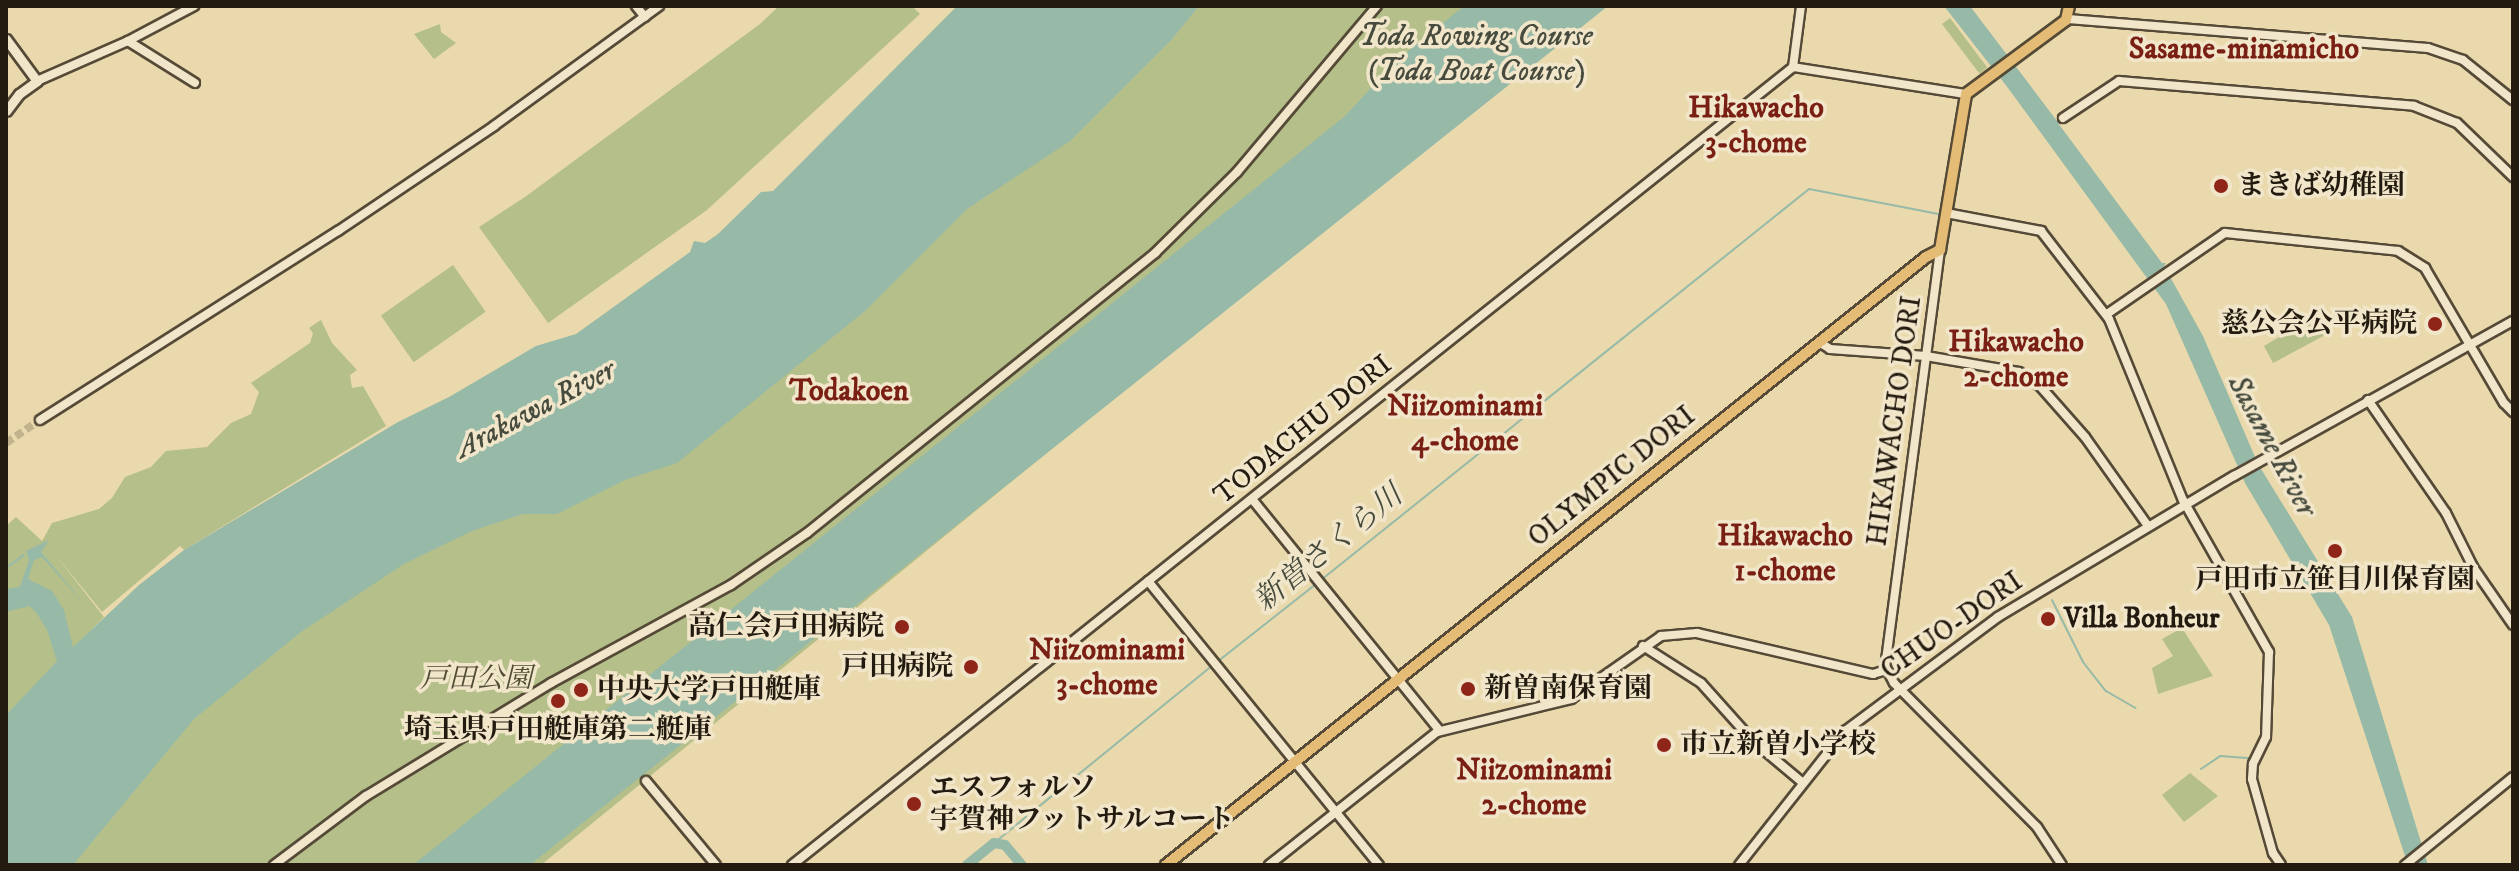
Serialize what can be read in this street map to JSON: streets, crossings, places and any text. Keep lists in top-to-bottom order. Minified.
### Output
{"streets":{"main road":["OLYMPIC DORI"],"street":["HIKAWACHO DORI","TODACHU DORI","CHUO-DORI"]},"crossings":[["HIKAWACHO DORI","OLYMPIC DORI"]],"districts":["Sasame-minamicho","Hikawacho 3-chome","Hikawacho 2-chome","Todakoen","Niizominami 4-chome","Hikawacho 1-chome","Niizominami 3-chome","Niizominami 2-chome"],"water":["Toda Rowing Course (Toda Boat Course)","Arakawa River","Sasame River","新曽さくら川"],"parks":["戸田公園"],"places":["まきば幼稚園","慈公会公平病院","戸田市立笹目川保育園","Villa Bonheur","高仁会戸田病院","戸田病院","新曽南保育園","中央大学戸田艇庫","埼玉県戸田艇庫第二艇庫","市立新曽小学校","エスフォルソ 宇賀神フットサルコート"]}
